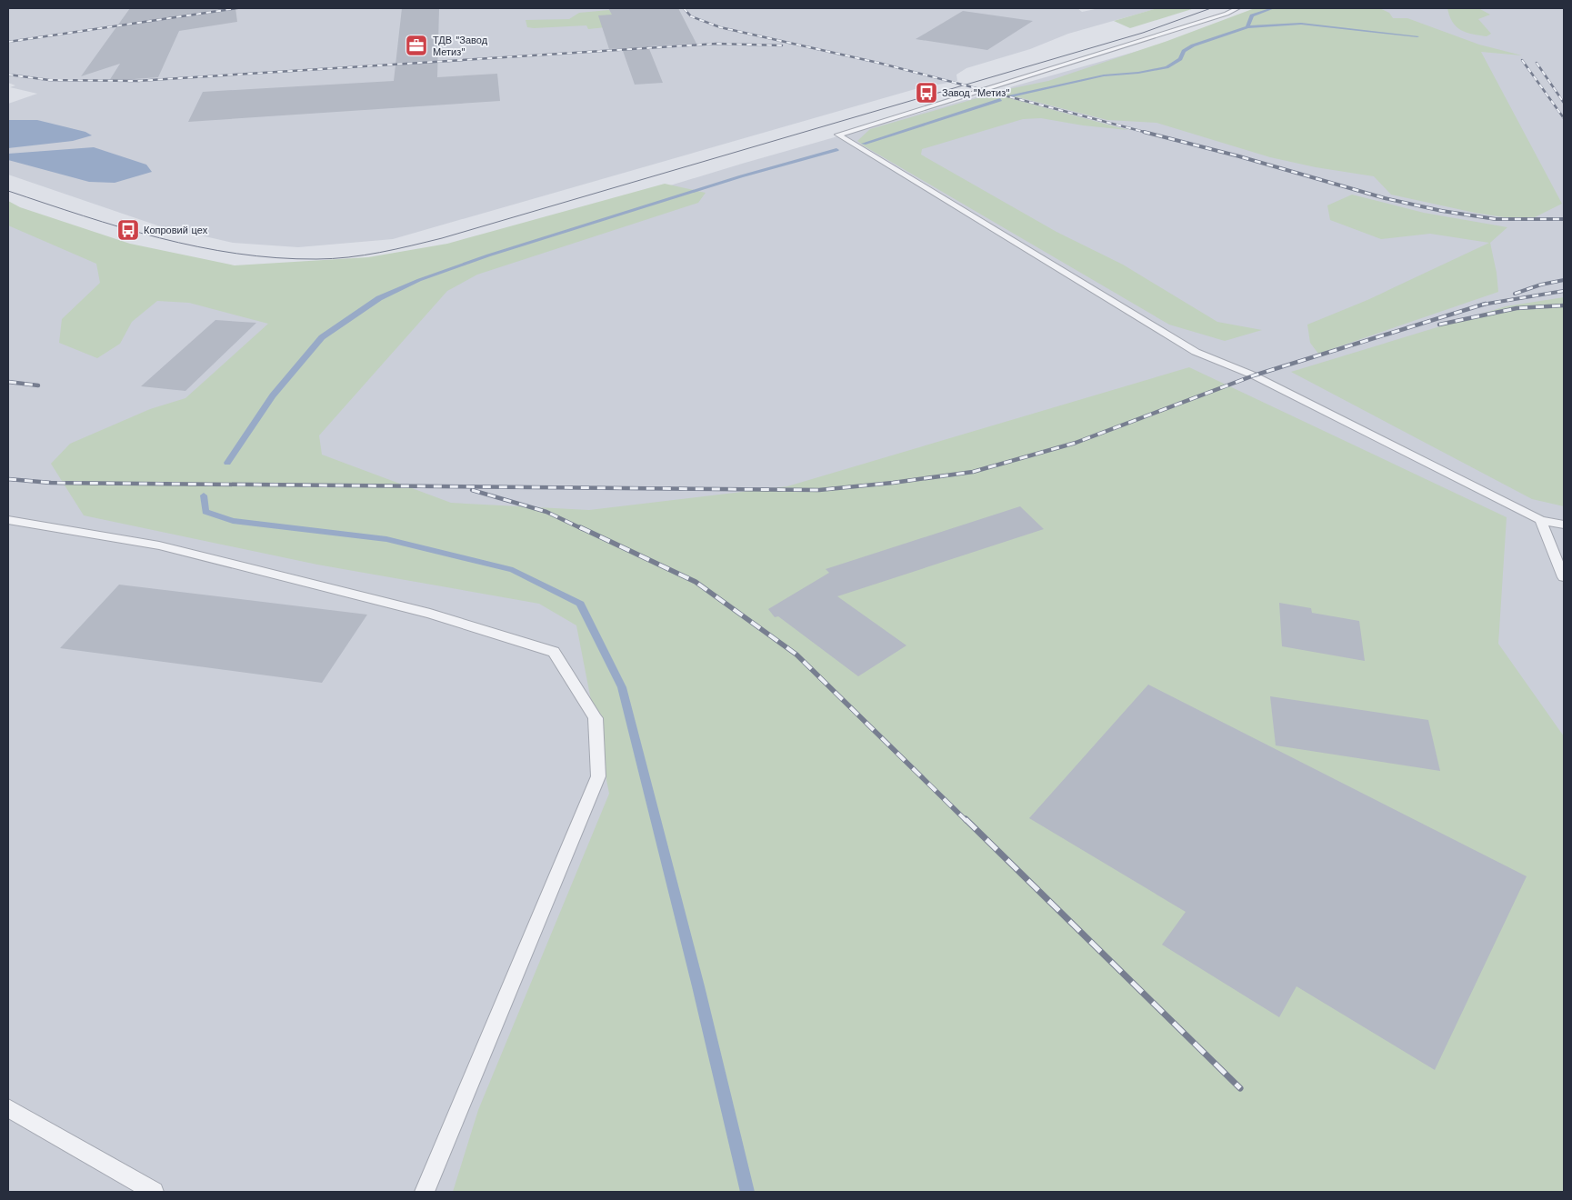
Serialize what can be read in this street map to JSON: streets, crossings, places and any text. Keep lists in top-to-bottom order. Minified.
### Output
{"places":{"office":["ТДВ \"Завод Метиз\""],"bus stop":["Завод \"Метиз\"","Копровий цех"]}}
